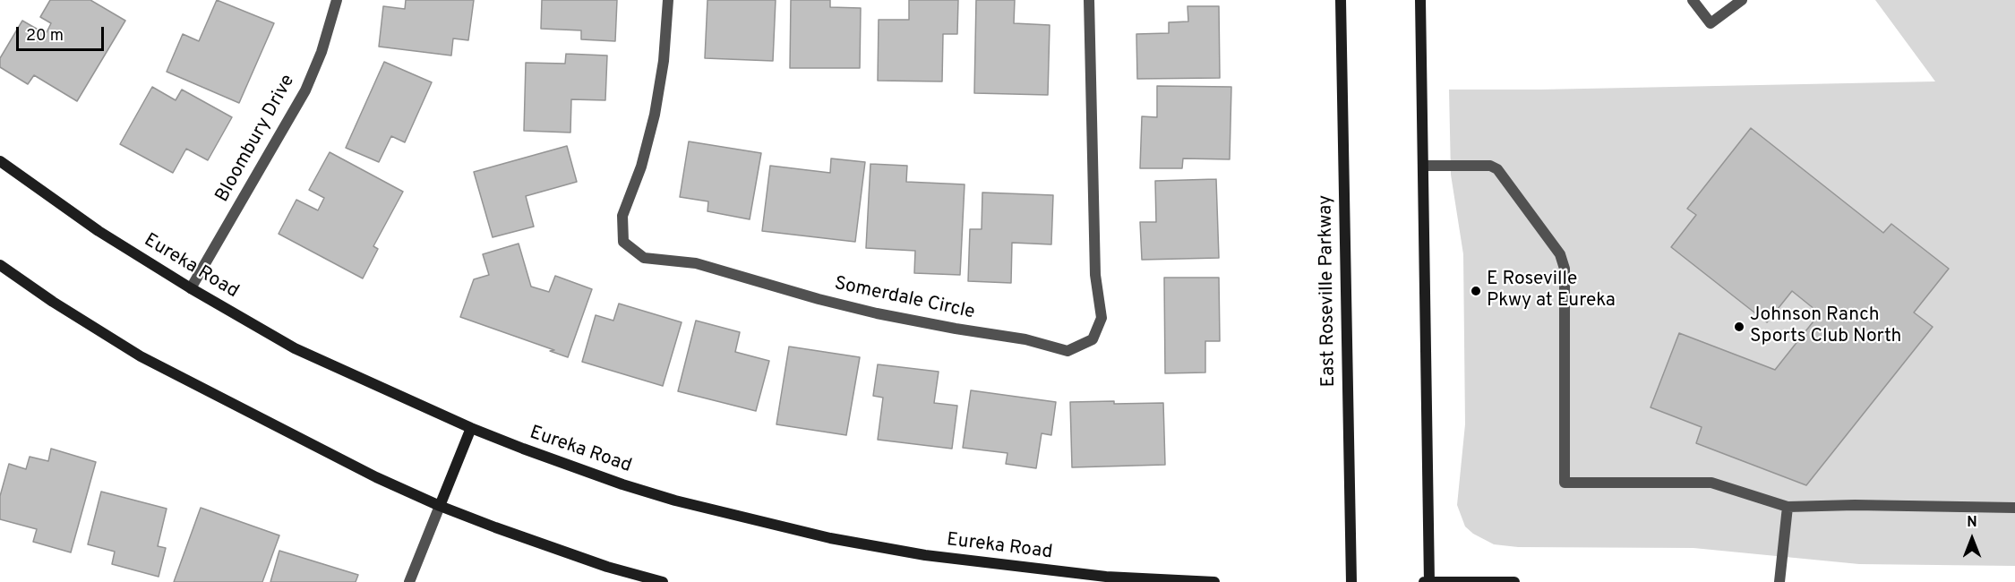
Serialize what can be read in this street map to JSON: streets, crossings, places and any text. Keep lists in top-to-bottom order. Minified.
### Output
{"streets":{"main road":["Eureka Road","East Roseville Parkway"],"street":["Bloombury Drive","Somerdale Circle"]},"crossings":[["Bloombury Drive","Eureka Road"]],"places":["E Roseville Pkwy at Eureka","Johnson Ranch Sports Club North"],"scale_bar":"20 m","north":"top"}
